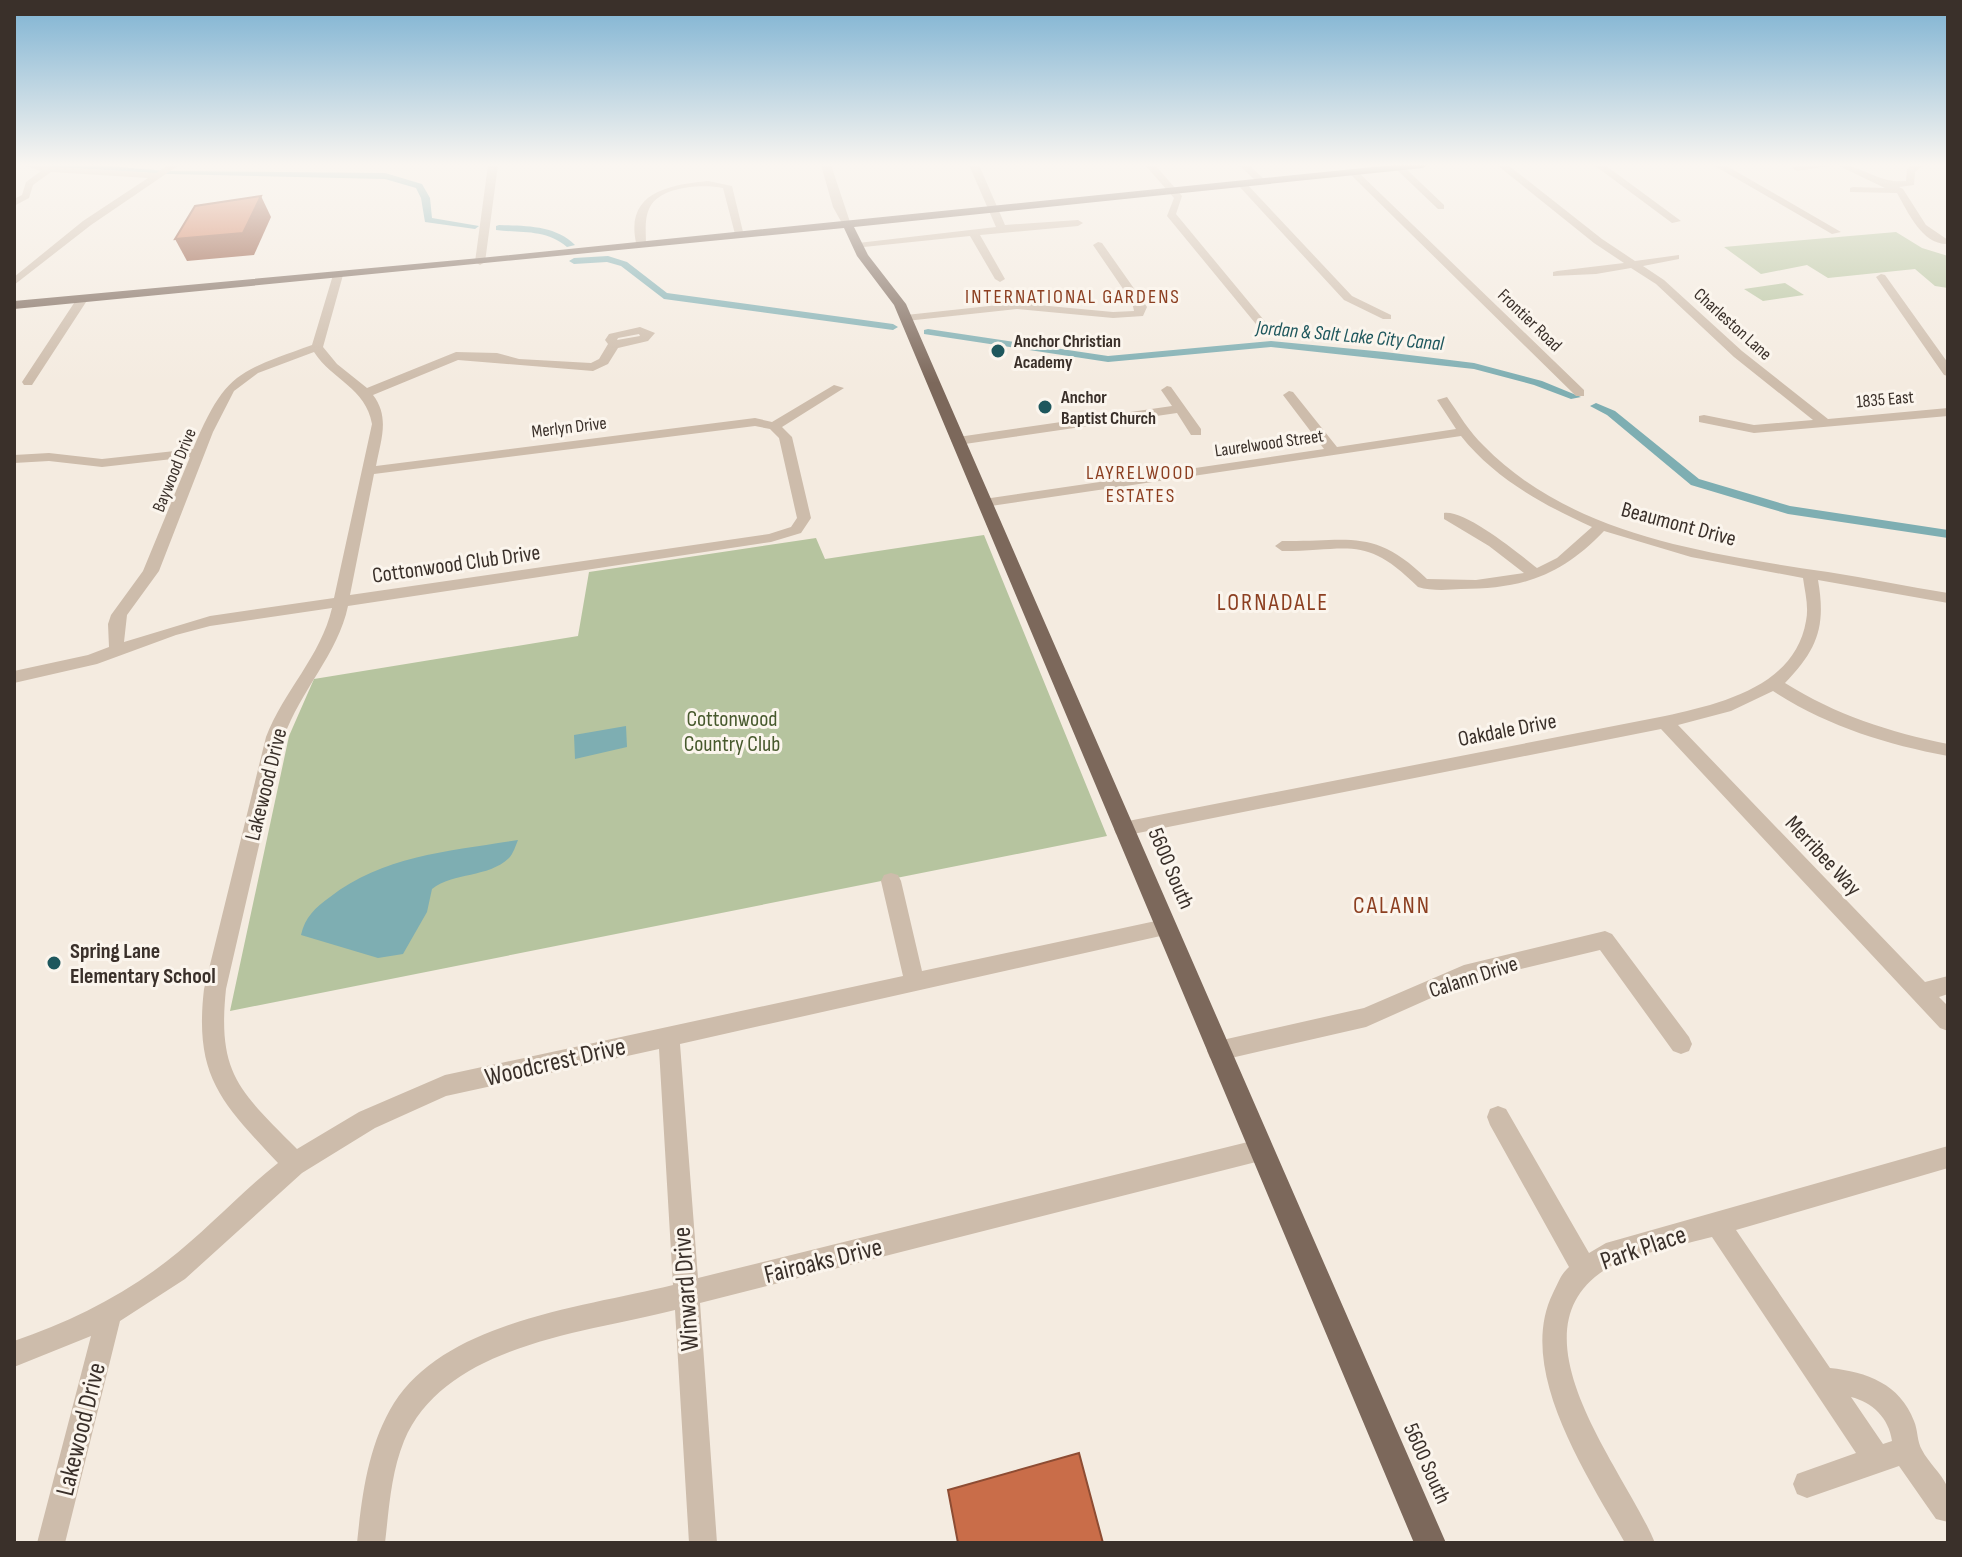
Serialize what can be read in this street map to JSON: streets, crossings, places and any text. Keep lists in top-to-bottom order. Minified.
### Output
{"streets":{"main road":["5600 South"],"street":["Frontier Road","Charleston Lane","1835 East","Merlyn Drive","Laurelwood Street","Baywood Drive","Beaumont Drive","Cottonwood Club Drive","Oakdale Drive","Lakewood Drive","Merribee Way","Calann Drive","Woodcrest Drive","Park Place","Fairoaks Drive","Winward Drive"]},"crossings":[["Charleston Lane","1835 East"],["Merlyn Drive","Cottonwood Club Drive"],["Merlyn Drive","Lakewood Drive"],["Laurelwood Street","Beaumont Drive"],["Laurelwood Street","5600 South"],["Baywood Drive","Cottonwood Club Drive"],["Beaumont Drive","Oakdale Drive"],["Cottonwood Club Drive","Lakewood Drive"],["Oakdale Drive","Merribee Way"],["Oakdale Drive","5600 South"],["Lakewood Drive","Woodcrest Drive"],["5600 South","Calann Drive"],["5600 South","Woodcrest Drive"],["5600 South","Fairoaks Drive"],["Woodcrest Drive","Winward Drive"],["Fairoaks Drive","Winward Drive"]],"districts":["INTERNATIONAL GARDENS","LAYRELWOOD ESTATES","LORNADALE","CALANN"],"water":["Jordan & Salt Lake City Canal"],"parks":["Cottonwood Country Club"],"places":["Anchor Christian Academy","Anchor Baptist Church","Spring Lane Elementary School"]}
